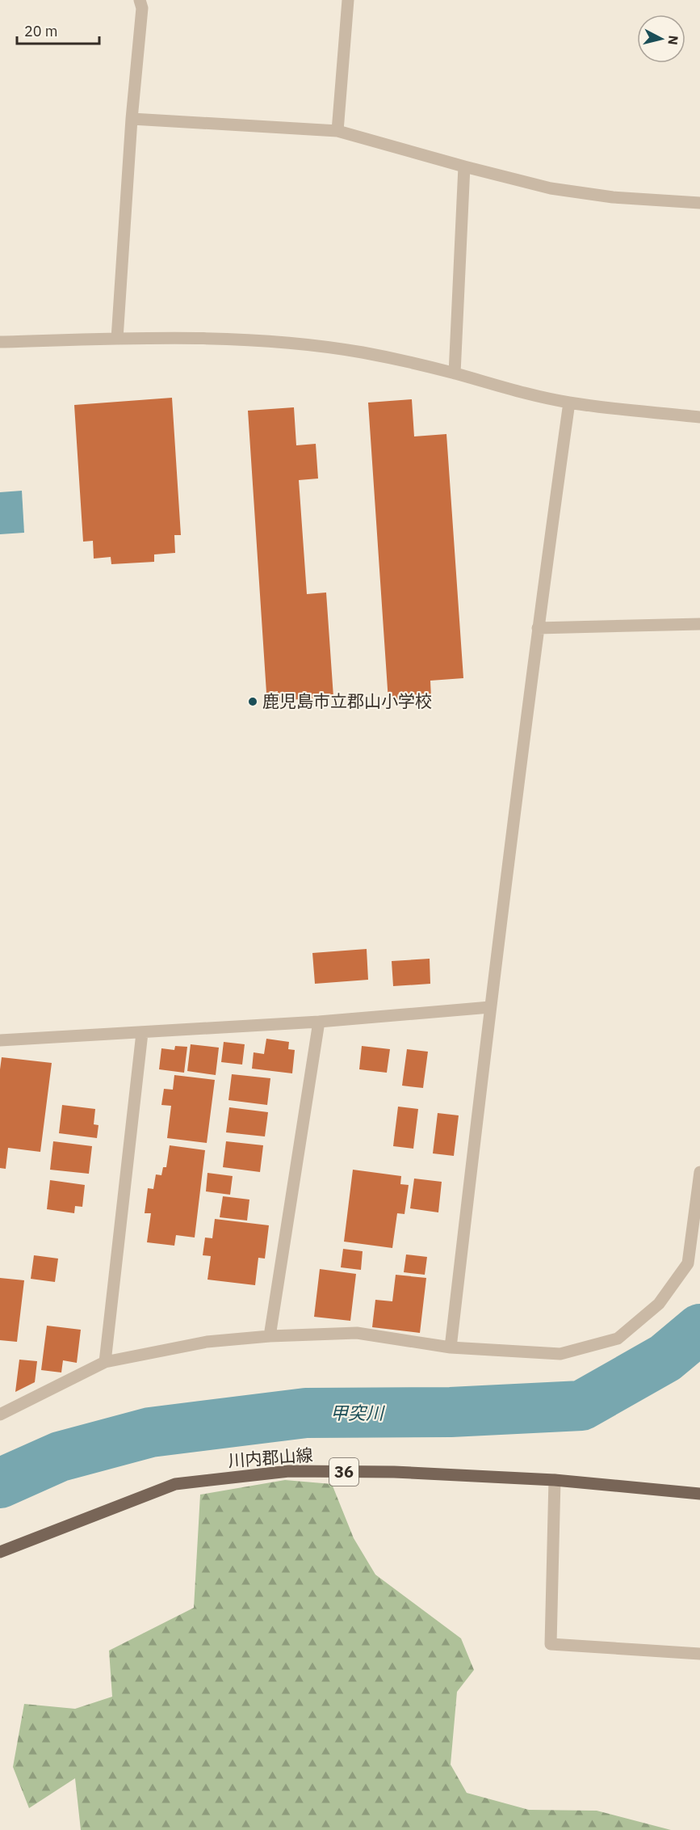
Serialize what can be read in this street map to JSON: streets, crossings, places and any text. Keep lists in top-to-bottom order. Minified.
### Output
{"streets":{"main road":["川内郡山線","36"]},"water":["甲突川"],"places":["鹿児島市立郡山小学校"],"scale_bar":"20 m","north":"right"}
